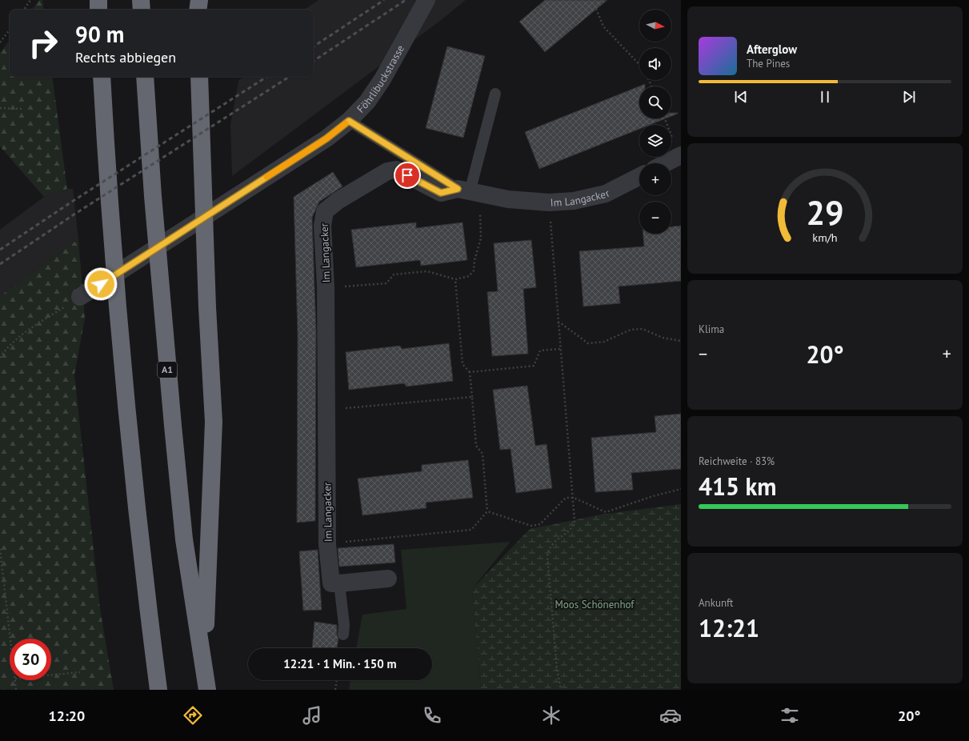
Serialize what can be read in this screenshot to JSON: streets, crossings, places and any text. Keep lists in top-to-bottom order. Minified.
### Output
{"streets":{"highway":["A1"],"street":["Föhrlibuckstrasse","Im Langacker"]},"parks":["Moos Schönenhof"],"north":"right","page":{"map_buttons":["+","−"],"turn":["90 m","Rechts abbiegen"],"song":["Afterglow","The Pines"],"tile":["Klima",["Reichweite · 83%","415 km"],["Ankunft","12:21"]],"heat":["−","20°","+"],"limit":"30","trip":"12:21 · 1 Min. · 150 m","tabs":["12:20","20°"],"gauge":["29","km/h"]}}
